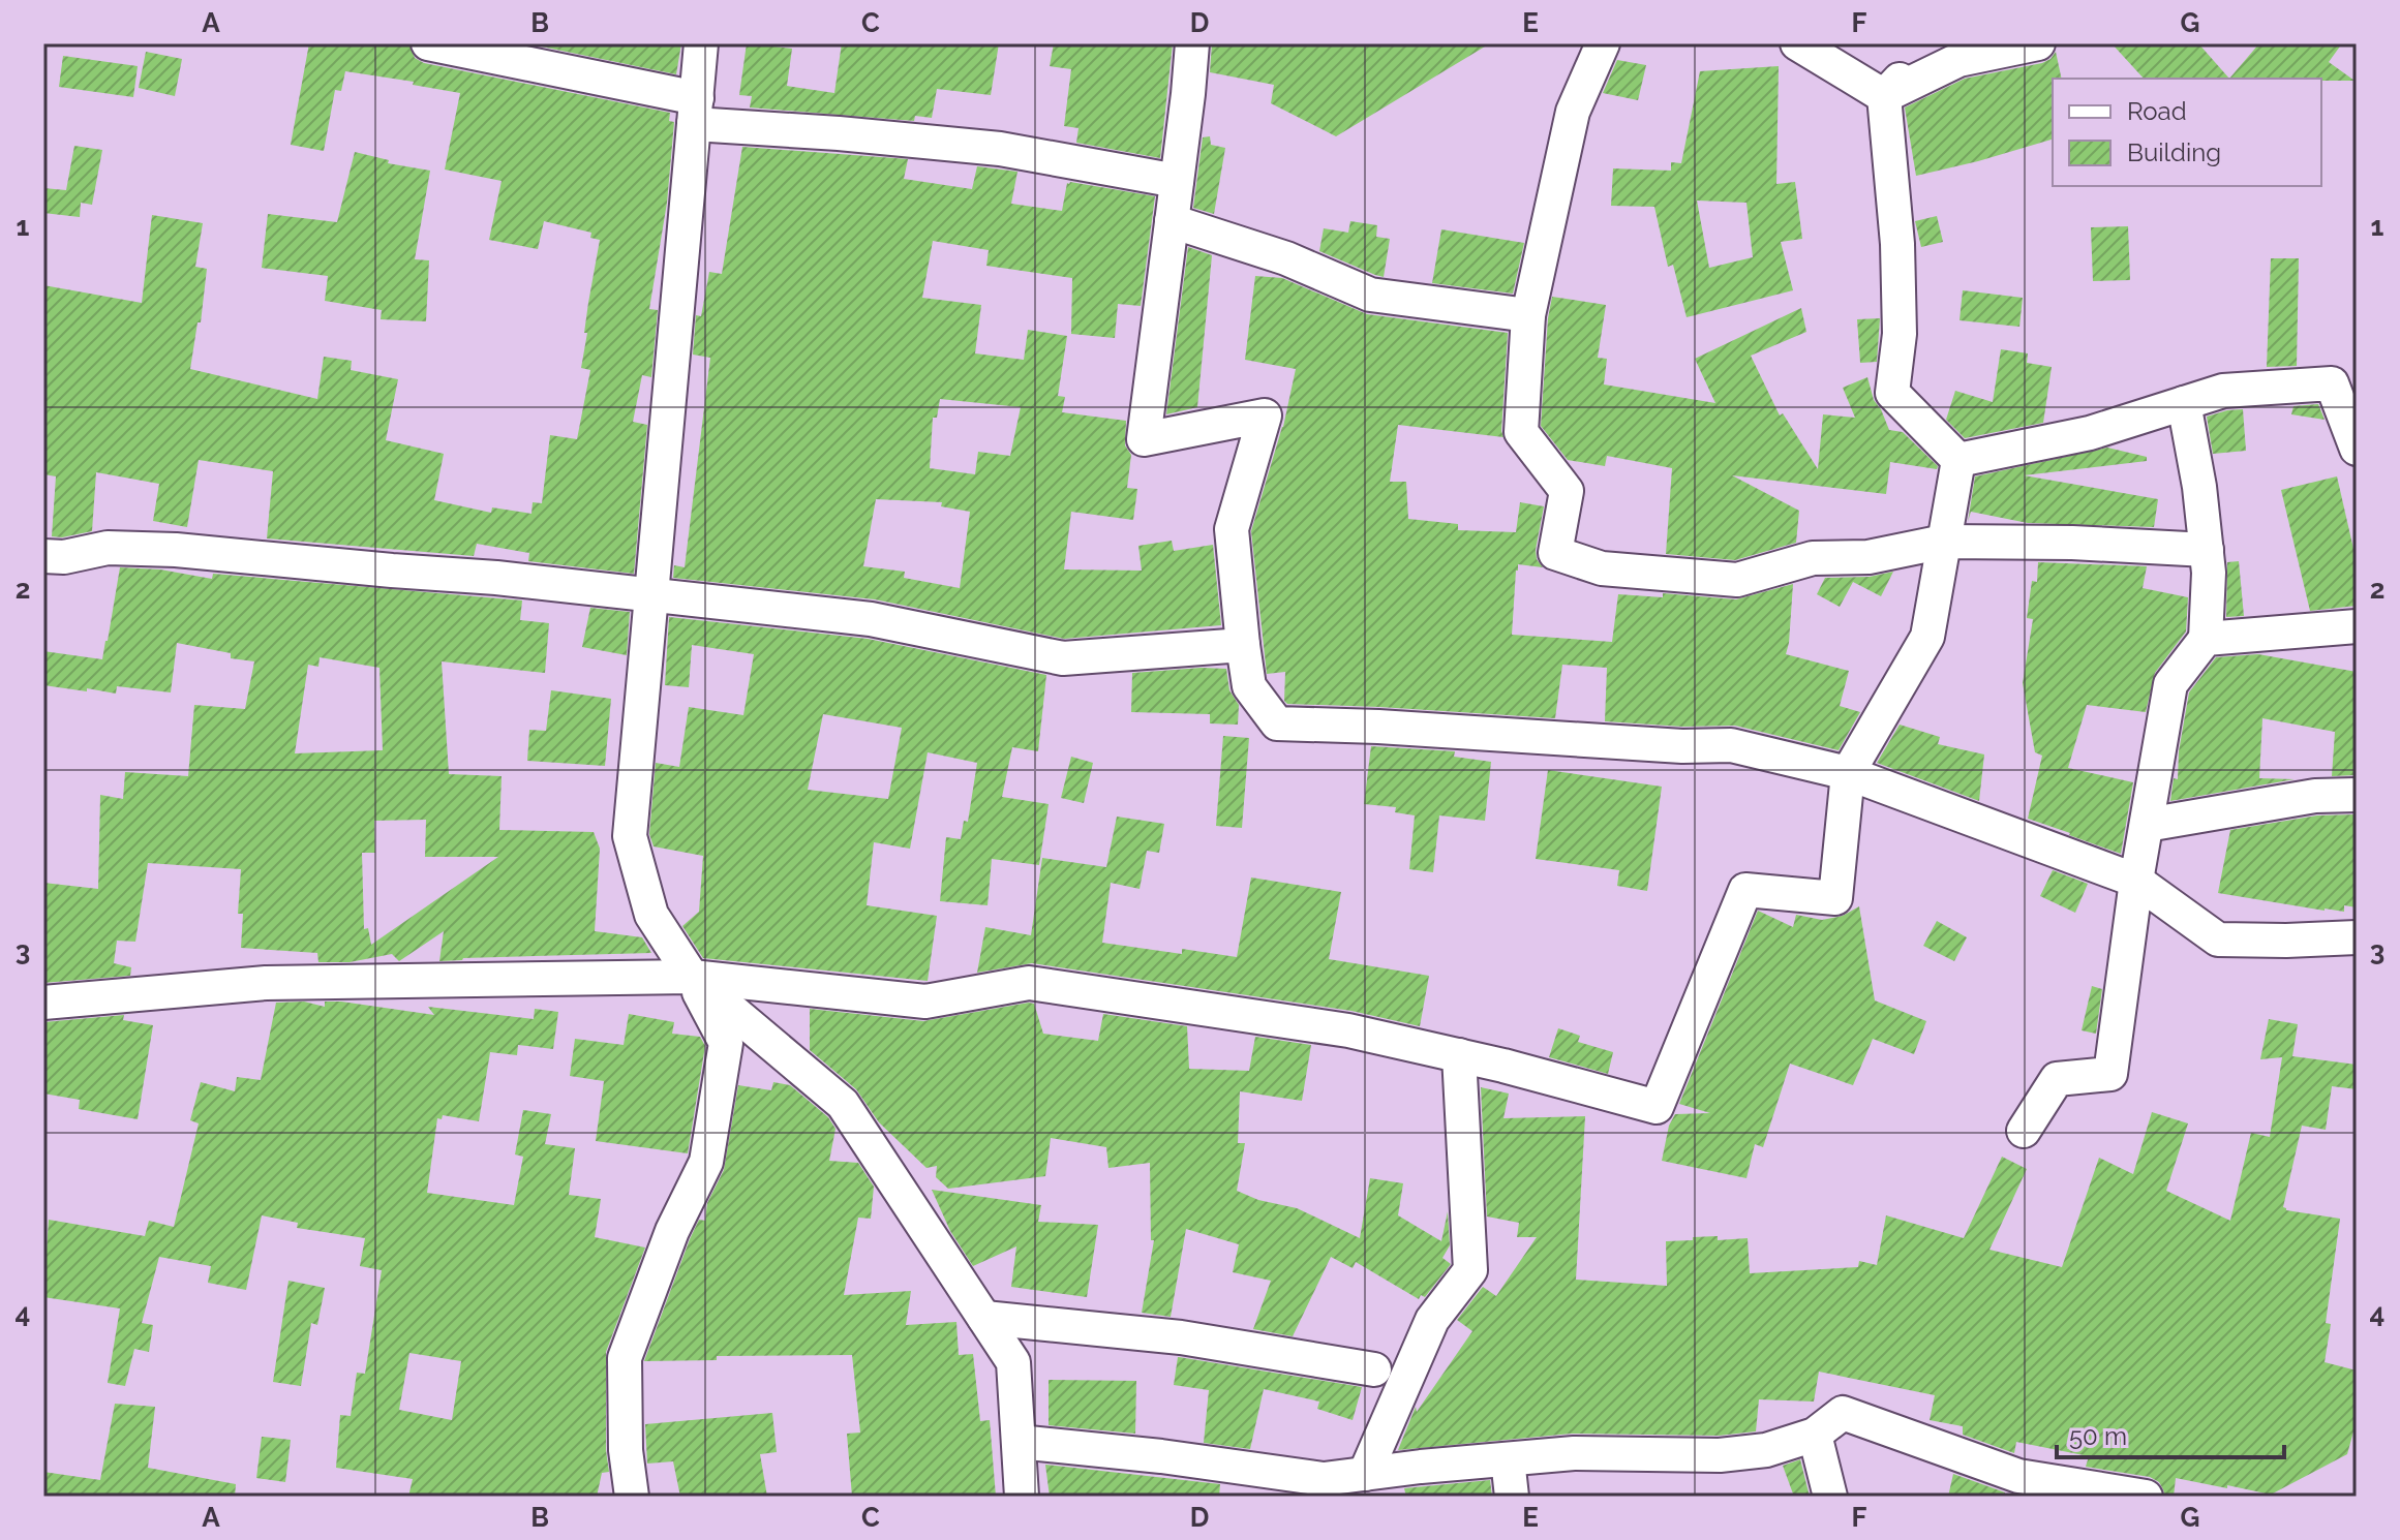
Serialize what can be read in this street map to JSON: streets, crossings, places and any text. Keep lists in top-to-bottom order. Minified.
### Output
{"legend":["Road","Building"],"scale_bar":"50 m","grid":{"columns":["A","B","C","D","E","F","G"],"rows":["1","2","3","4"]}}
